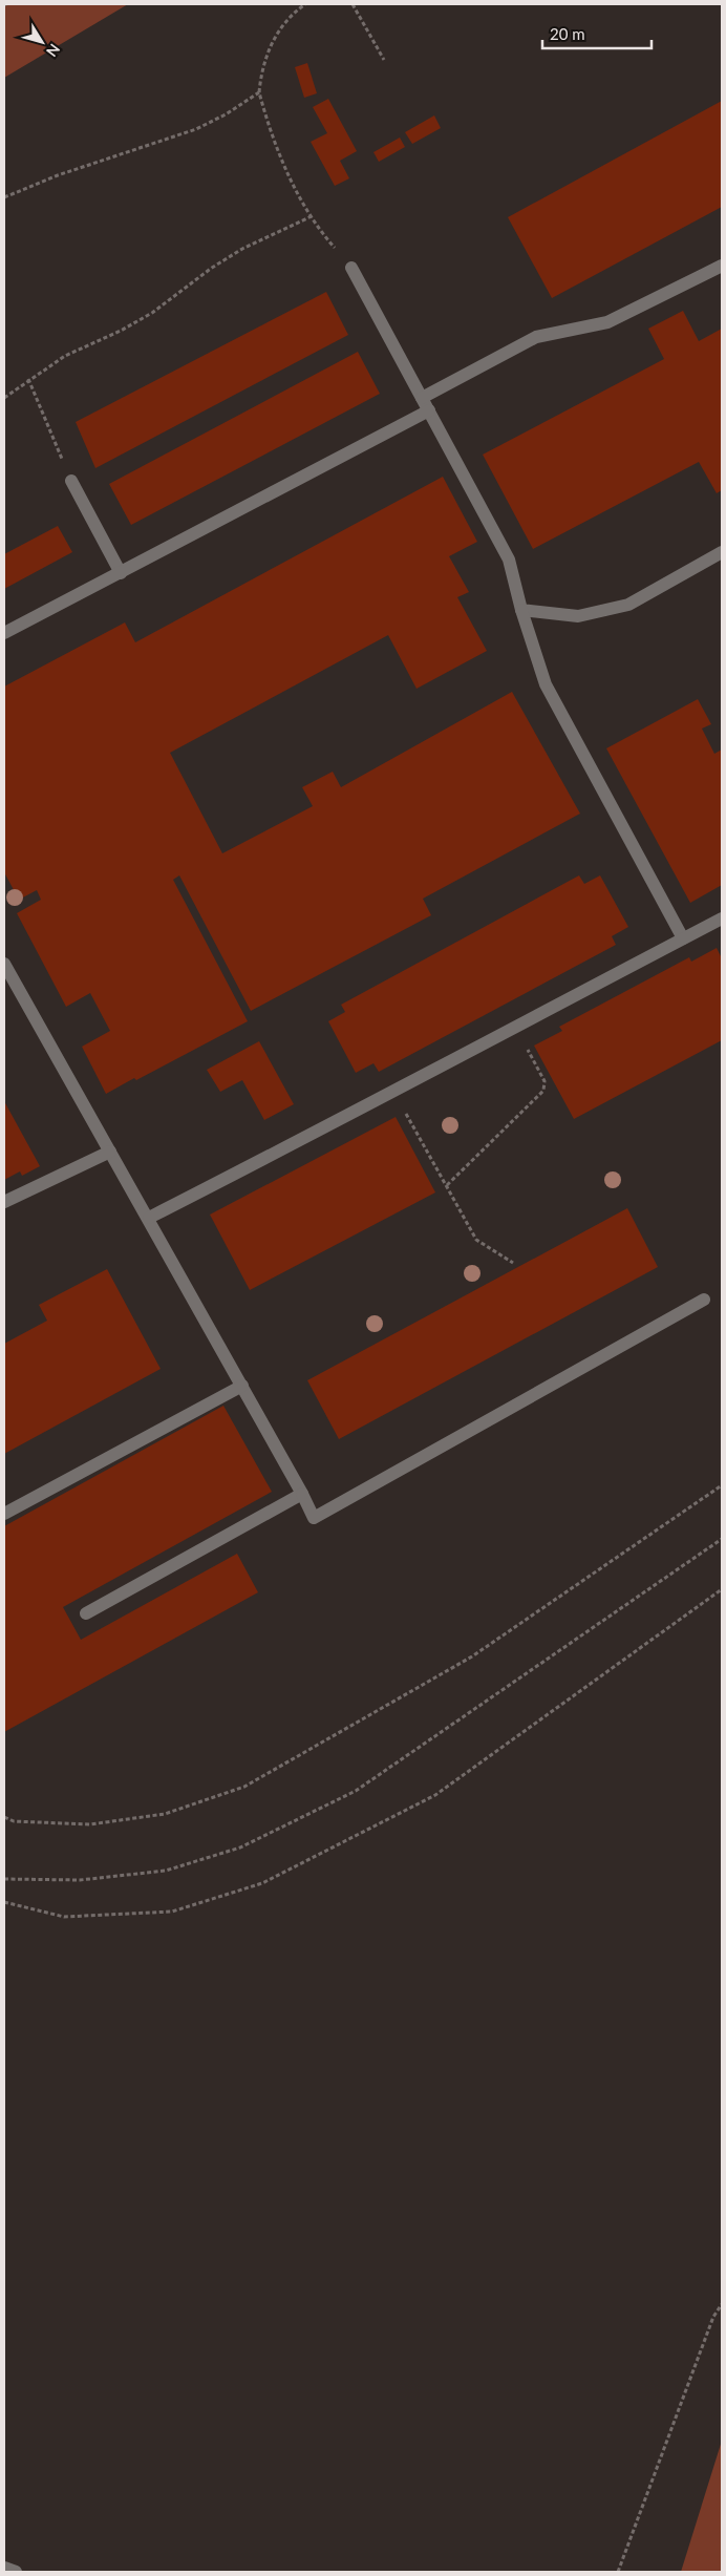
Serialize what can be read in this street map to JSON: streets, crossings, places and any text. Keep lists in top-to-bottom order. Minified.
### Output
{"scale_bar":"20 m","north":"bottom right"}
